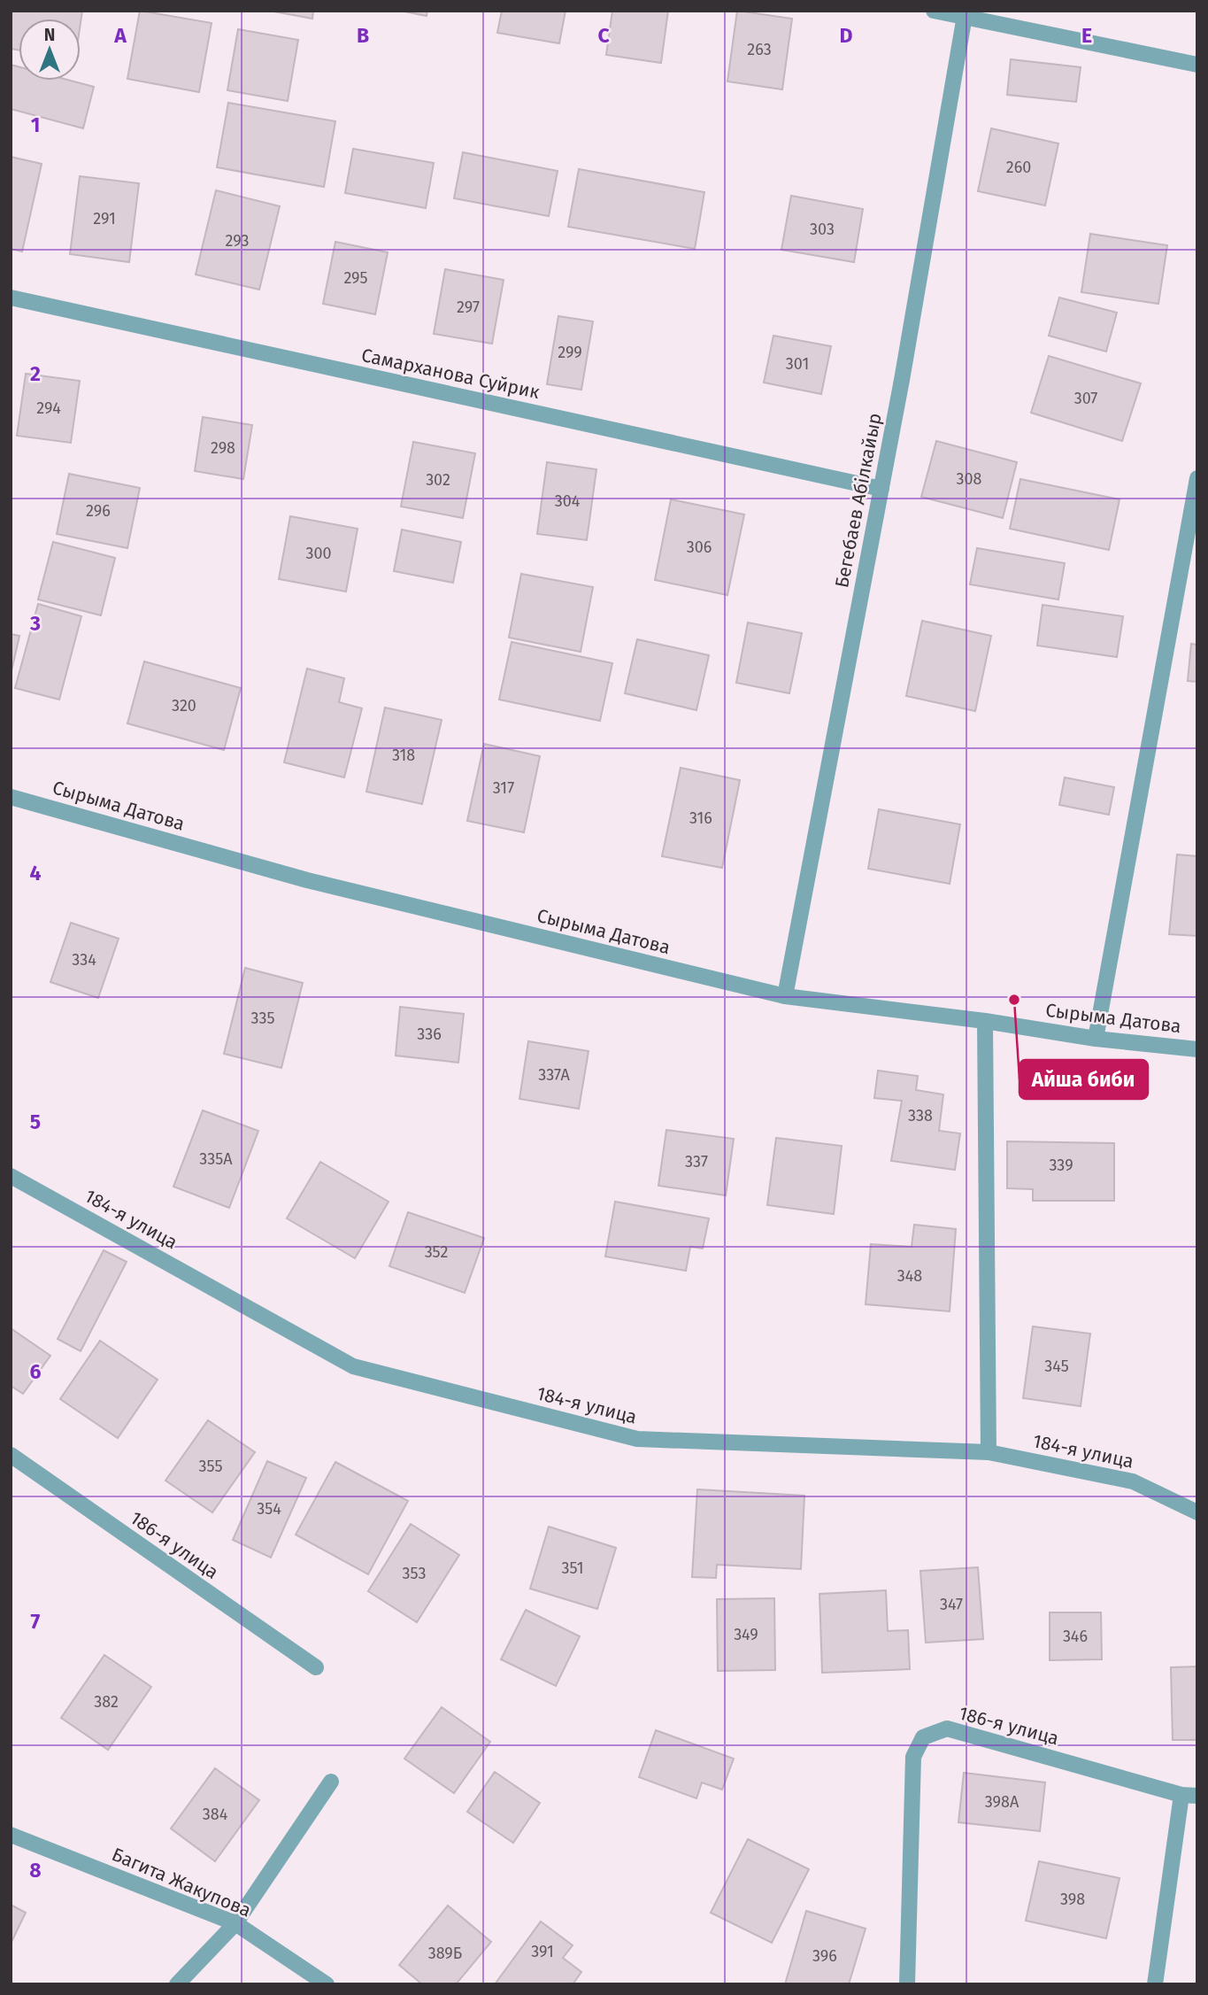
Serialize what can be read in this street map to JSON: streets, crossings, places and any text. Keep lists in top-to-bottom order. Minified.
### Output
{"streets":{"street":["Самарханова Суйрик","Бегебаев Абілкайыр","Сырыма Датова","184-я улица","186-я улица","Багита Жакупова"]},"crossings":[["Самарханова Суйрик","Бегебаев Абілкайыр"],["Бегебаев Абілкайыр","Сырыма Датова"]],"places":["Айша биби"],"house_numbers":["263","260","291","303","293","295","297","299","301","307","294","298","308","302","304","296","306","300","320","318","317","316","334","335","336","337А","338","335А","337","339","352","348","345","355","354","351","353","347","349","346","382","398А","384","398","391","389Б","396"],"north":"top","grid":{"columns":["A","B","C","D","E"],"rows":["1","2","3","4","5","6","7","8"]}}
